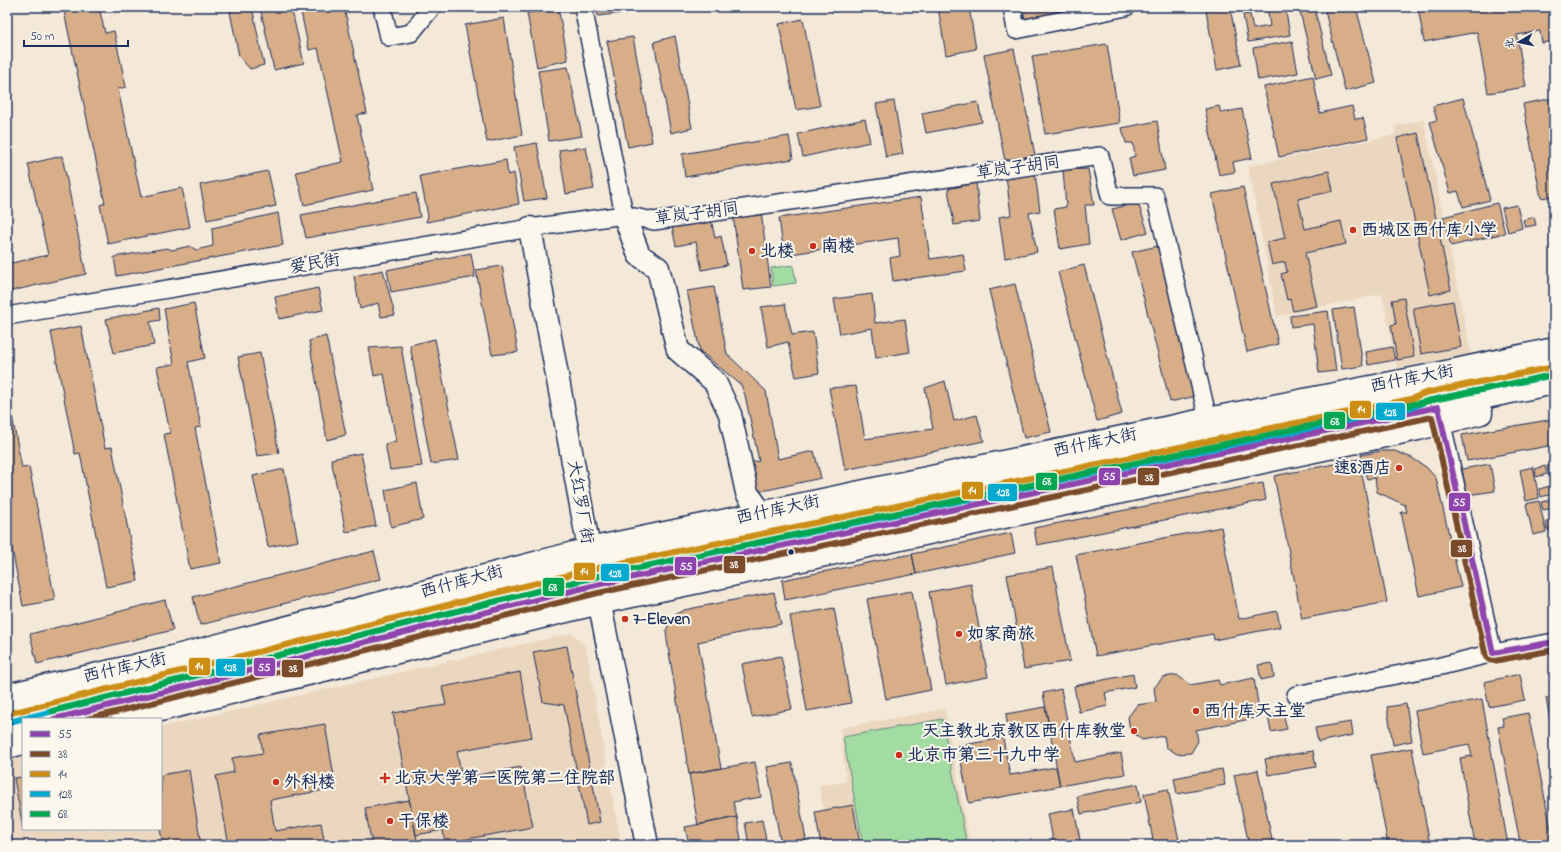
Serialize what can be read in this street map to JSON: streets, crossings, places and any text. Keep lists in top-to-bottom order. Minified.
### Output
{"streets":{"street":["草岚子胡同","爱民街","西什库大街","大红罗厂街"]},"crossings":[["草岚子胡同","爱民街"],["草岚子胡同","西什库大街"],["爱民街","大红罗厂街"],["西什库大街","大红罗厂街"]],"places":{"other":["西城区西什库小学","南楼","北楼","速8酒店","7-Eleven","如家商旅","西什库天主堂","天主教北京教区西什库教堂","北京市第三十九中学","外科楼","干保楼"],"health":["北京大学第一医院第二住院部"]},"lines":["transit line 14","transit line 128","transit line 68","transit line 55","transit line 38"],"legend":["55","38","14","128","68"],"scale_bar":"50 m","north":"left"}
